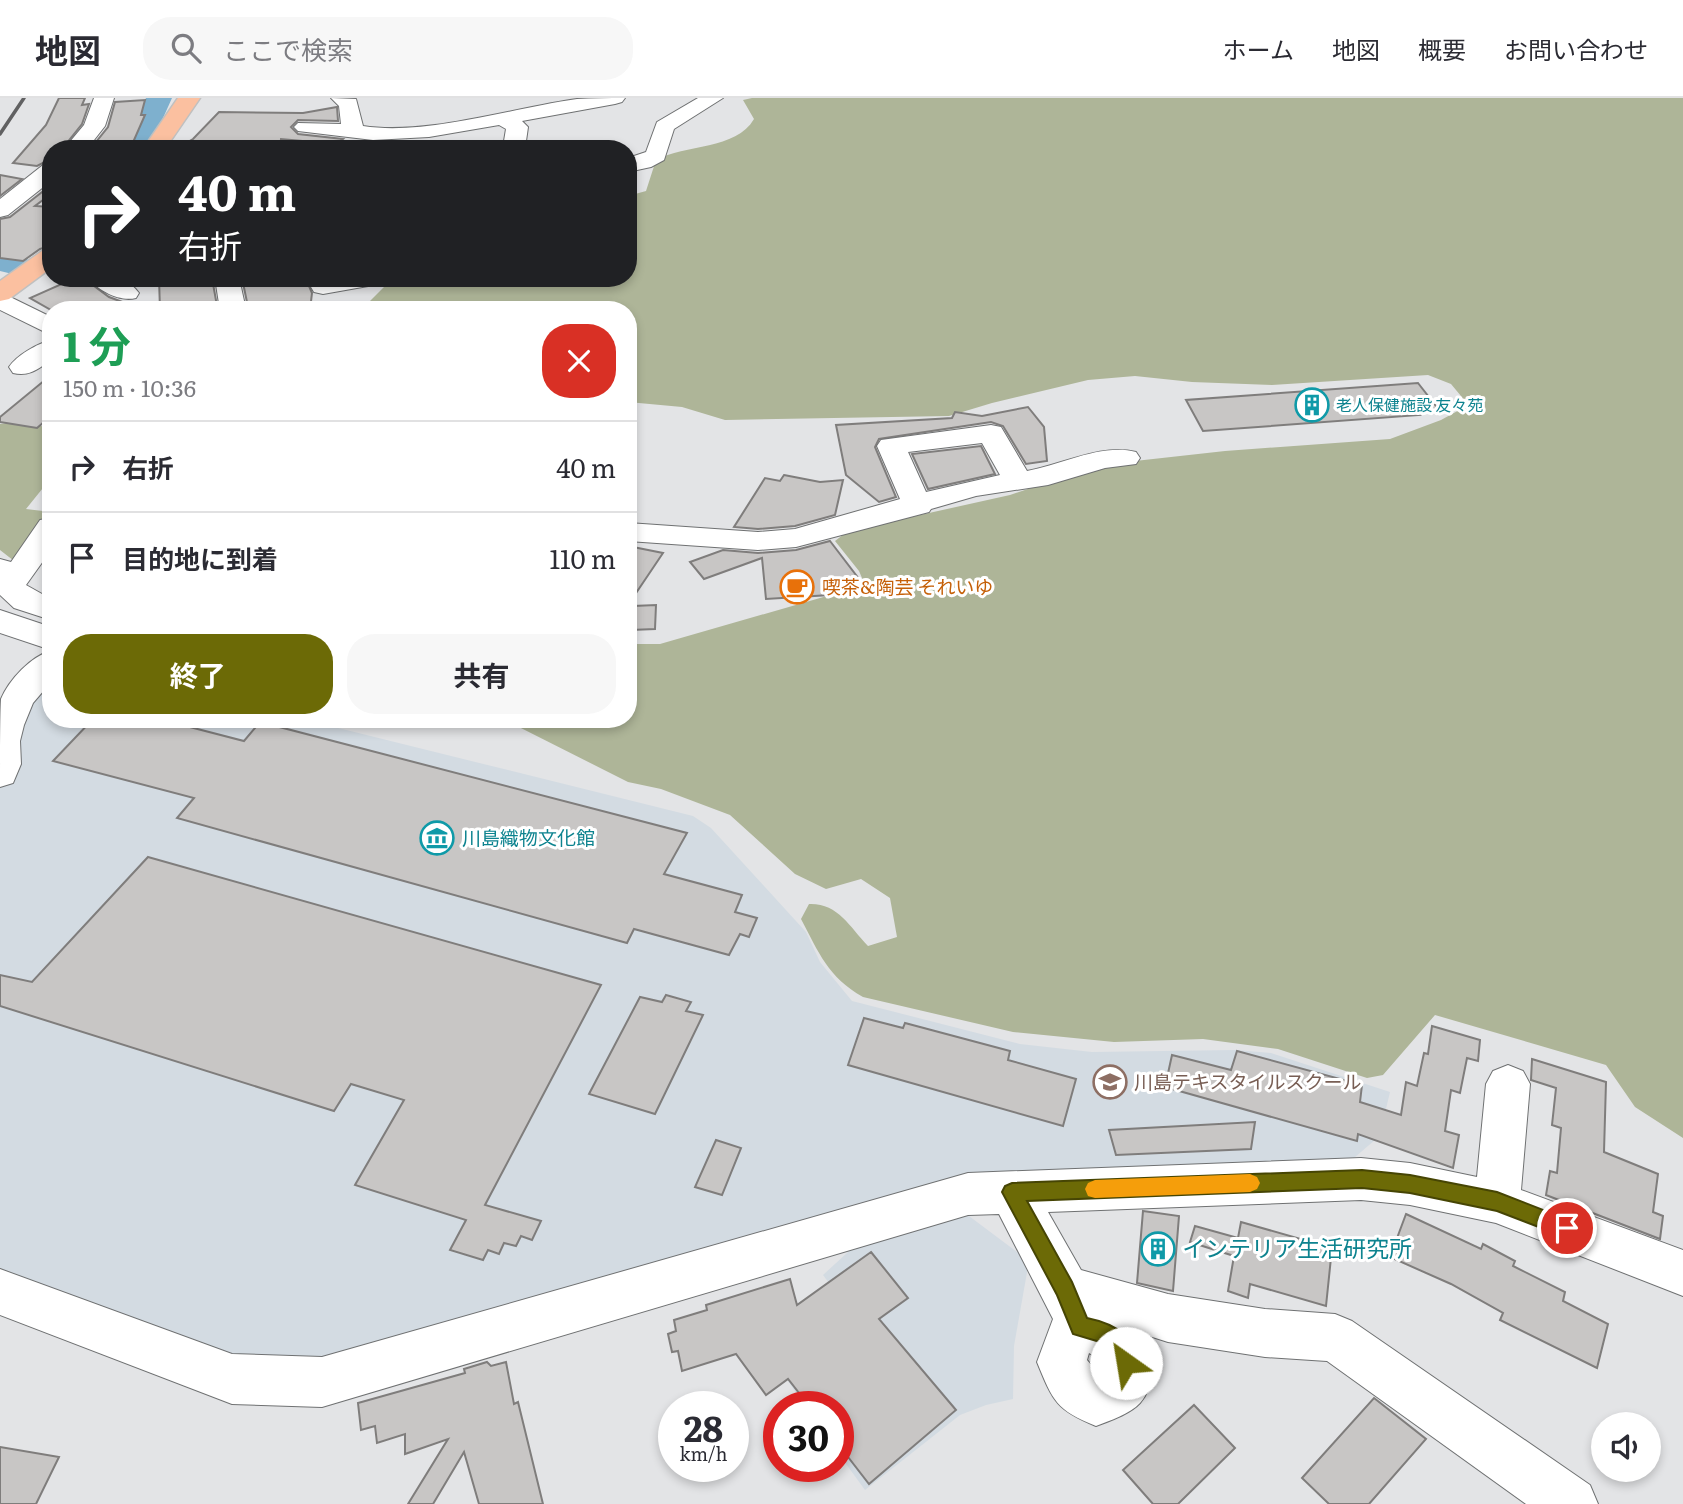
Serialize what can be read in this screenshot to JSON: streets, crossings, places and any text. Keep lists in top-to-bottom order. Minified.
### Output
{"places":{"building":["老人保健施設 友々苑","インテリア生活研究所"],"cafe":["喫茶&陶芸 それいゆ"],"museum":["川島織物文化館"],"school or university":["川島テキスタイルスクール"]},"page":{"header":"地図","search":"ここで検索","nav":["ホーム","地図","概要","お問い合わせ"],"turn":["40 m","右折"],"heading":["1 分","150 m · 10:36"],"list":[{"name":"右折","value":"40 m"},{"name":"目的地に到着","value":"110 m"}],"buttons":["終了","共有"],"speed":"28 km/h","limit":"30"}}
